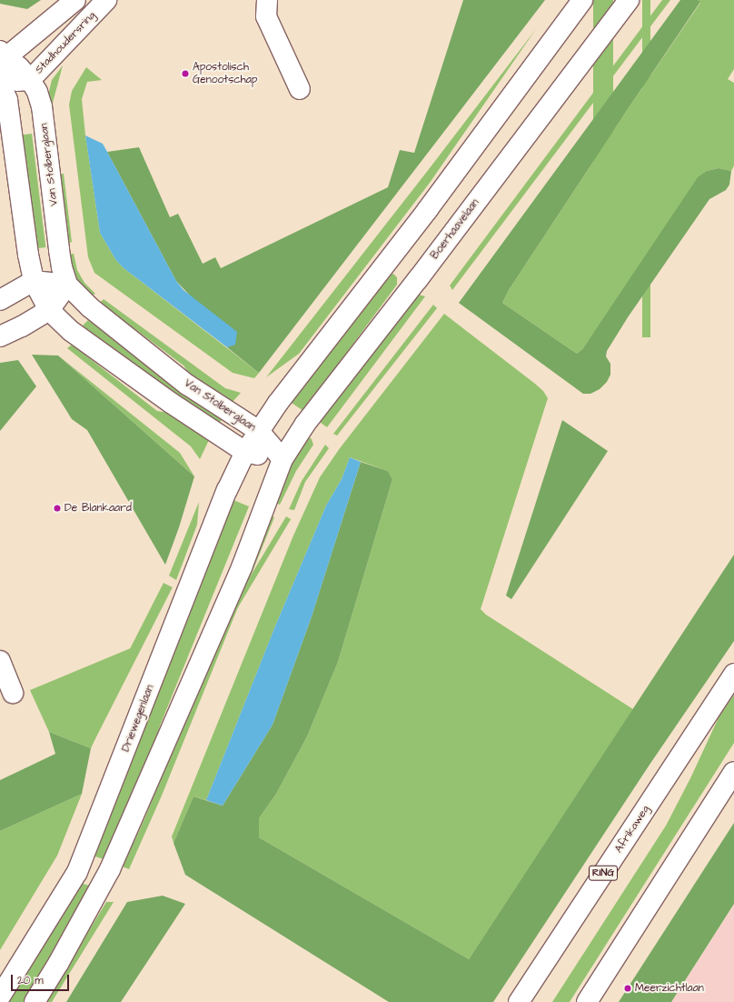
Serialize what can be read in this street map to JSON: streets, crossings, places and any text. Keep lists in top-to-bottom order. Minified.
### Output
{"streets":{"street":["Stadhoudersring","Van Stolberglaan","Boerhaavelaan","Driewegenlaan","Afrikaweg","RING"]},"crossings":[["Stadhoudersring","Van Stolberglaan"],["Van Stolberglaan","Boerhaavelaan"],["Van Stolberglaan","Driewegenlaan"]],"places":["Apostolisch Genootschap","De Blankaard","Meerzichtlaan"],"scale_bar":"20 m"}
